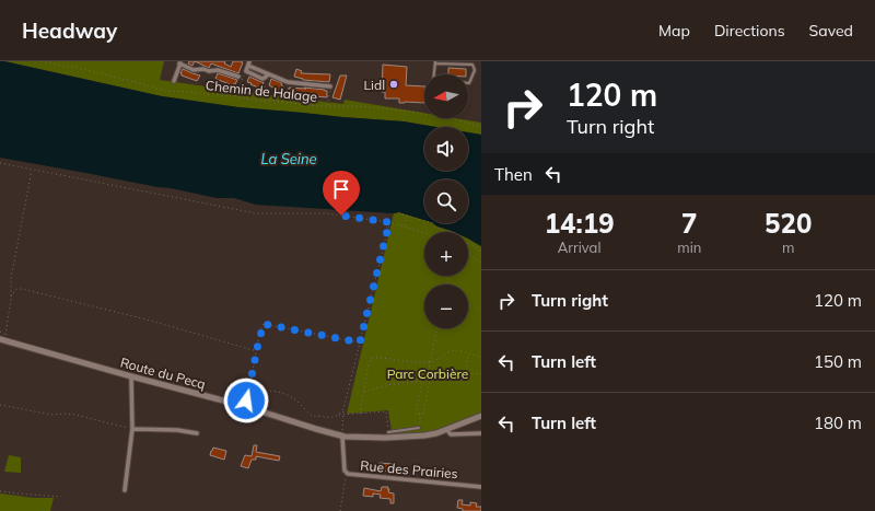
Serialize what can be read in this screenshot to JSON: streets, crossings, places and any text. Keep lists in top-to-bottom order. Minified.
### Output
{"streets":{"main road":["Route du Pecq"],"street":["Rue des Prairies"],"path":["Chemin de Halage"]},"crossings":[["Route du Pecq","Rue des Prairies"]],"water":["La Seine"],"parks":["Parc Corbière"],"places":["Lidl"],"north":"left","page":{"header":"Headway","nav":["Map","Directions","Saved"],"turn":["120 m","Turn right"],"map_buttons":["+","−"],"then":"Then","eta":["14:19","Arrival","7","min","520","m"],"list":[{"name":"Turn right","value":"120 m"},{"name":"Turn left","value":"150 m"},{"name":"Turn left","value":"180 m"}]}}
